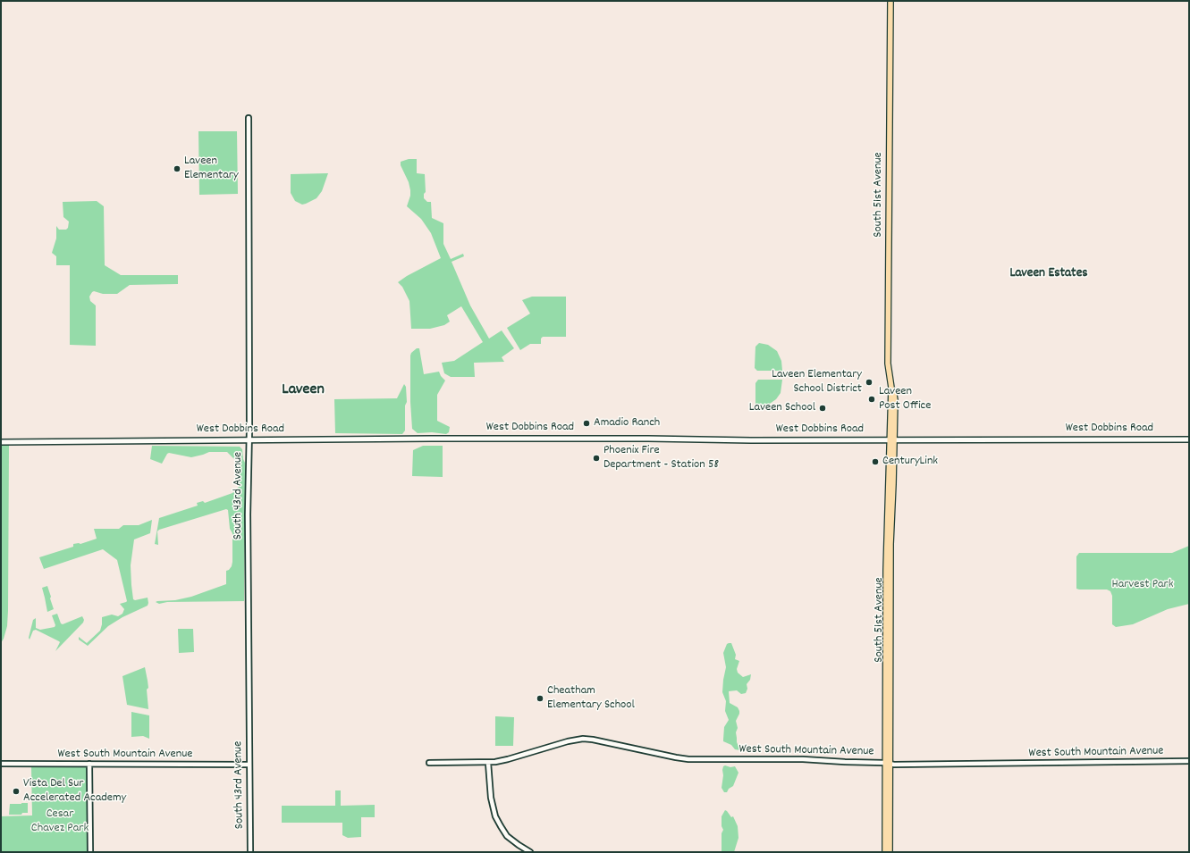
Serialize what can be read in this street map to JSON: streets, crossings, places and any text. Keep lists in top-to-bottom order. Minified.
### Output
{"streets":{"main road":["South 51st Avenue","West Dobbins Road"],"street":["South 43rd Avenue","West South Mountain Avenue"]},"crossings":[["South 51st Avenue","West Dobbins Road"],["South 51st Avenue","West South Mountain Avenue"],["West Dobbins Road","South 43rd Avenue"],["South 43rd Avenue","West South Mountain Avenue"]],"districts":["Laveen Estates","Laveen"],"parks":["Harvest Park","Cesar Chavez Park"],"places":["Laveen Elementary","Laveen Elementary School District","Laveen Post Office","Laveen School","Amadio Ranch","Phoenix Fire Department - Station 58","CenturyLink","Cheatham Elementary School","Vista Del Sur Accelerated Academy"]}
